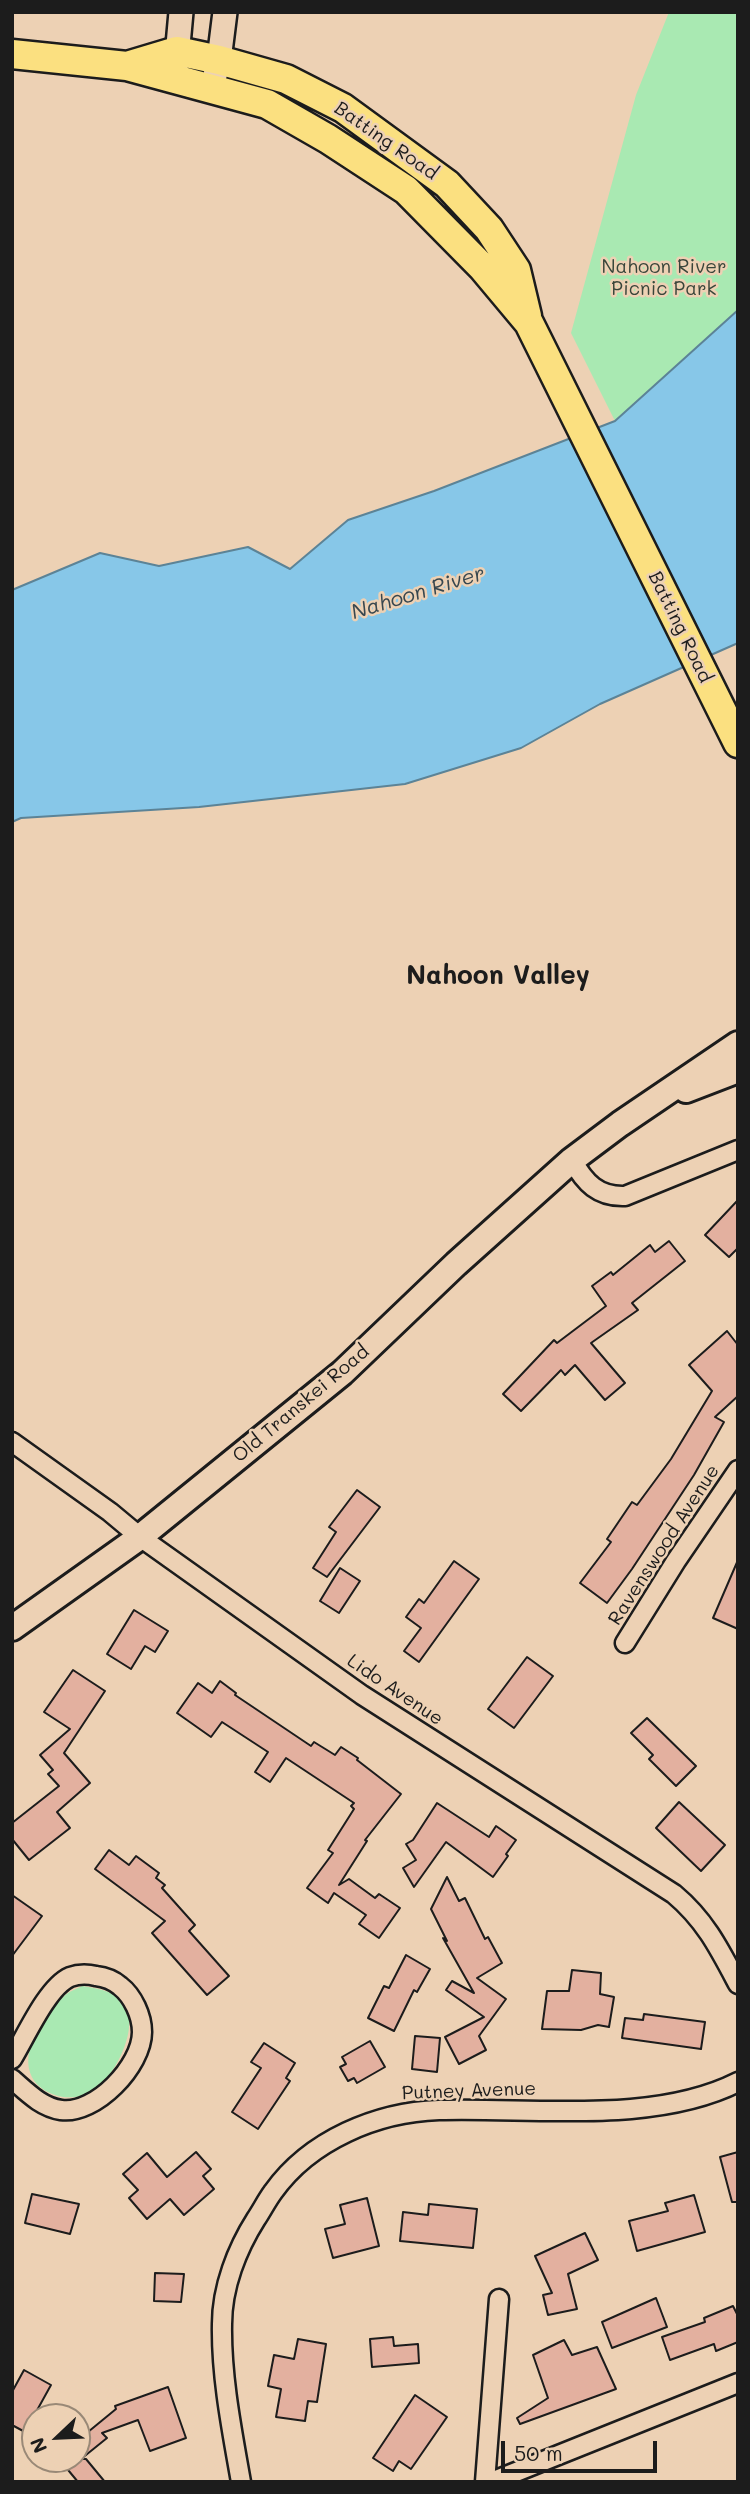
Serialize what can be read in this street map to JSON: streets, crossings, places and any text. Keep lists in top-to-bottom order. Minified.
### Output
{"streets":{"main road":["Batting Road","Old Transkei Road"],"street":["Ravenswood Avenue","Lido Avenue","Putney Avenue"]},"crossings":[["Old Transkei Road","Lido Avenue"]],"districts":["Nahoon Valley"],"water":["Nahoon River"],"parks":["Nahoon River Picnic Park"],"scale_bar":"50 m","north":"bottom left"}
